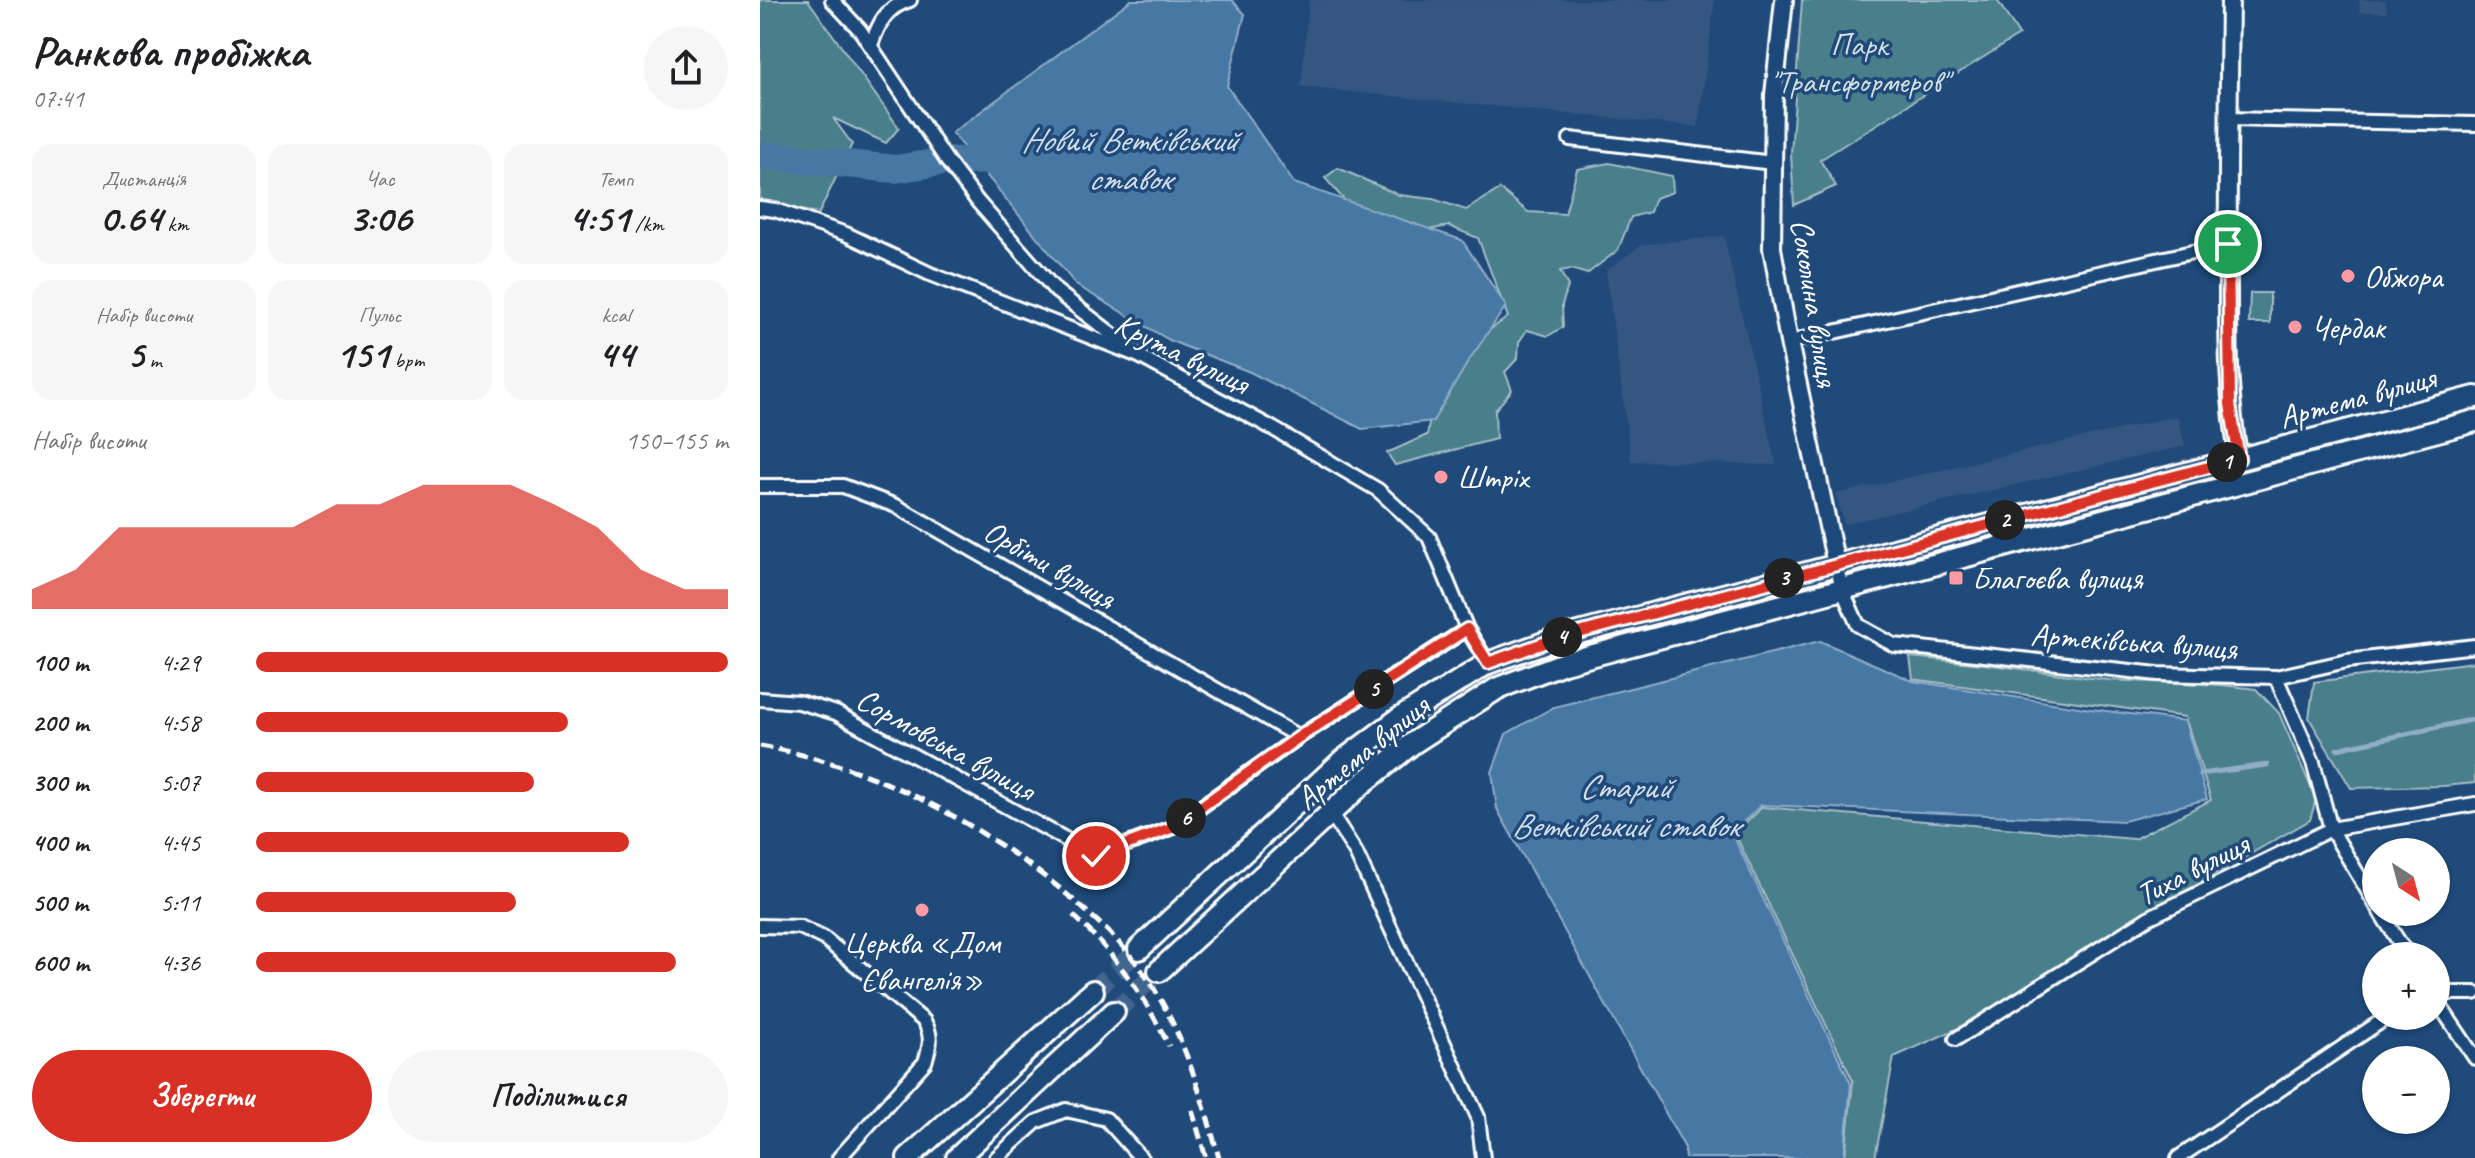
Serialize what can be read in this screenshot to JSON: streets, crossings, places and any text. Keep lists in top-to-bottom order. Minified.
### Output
{"streets":{"main road":["Артема вулиця"],"street":["Соколина вулиця","Крута вулиця","Орбіти вулиця","Артеківська вулиця","Сормовська вулиця","Тиха вулиця"]},"crossings":[["Соколина вулиця","Артема вулиця"],["Соколина вулиця","Артеківська вулиця"],["Крута вулиця","Артема вулиця"],["Крута вулиця","Сормовська вулиця"],["Артема вулиця","Артеківська вулиця"],["Орбіти вулиця","Сормовська вулиця"]],"water":["Новий Ветківський ставок","Старий Ветківський ставок"],"parks":["Парк \"Трансформеров\""],"places":{"other":["Обжора","Чердак","Штріх","Церква «Дом Євангелія»"],"transit":["Благоєва вулиця"]},"north":"bottom right","page":{"heading":["Ранкова пробіжка","07:41"],"stats":[["Дистанція","0.64 km"],["Час","3:06"],["Темп","4:51 /km"],["Набір висоти","5 m"],["Пульс","151 bpm"],["kcal","44"]],"chart":["Набір висоти","150–155 m"],"pins":["1","2","3","4","5","6"],"list":[{"name":"100 m","note":"4:29"},{"name":"200 m","note":"4:58"},{"name":"300 m","note":"5:07"},{"name":"400 m","note":"4:45"},{"name":"500 m","note":"5:11"},{"name":"600 m","note":"4:36"}],"map_buttons":["+","−"],"buttons":["Зберегти","Поділитися"]}}
